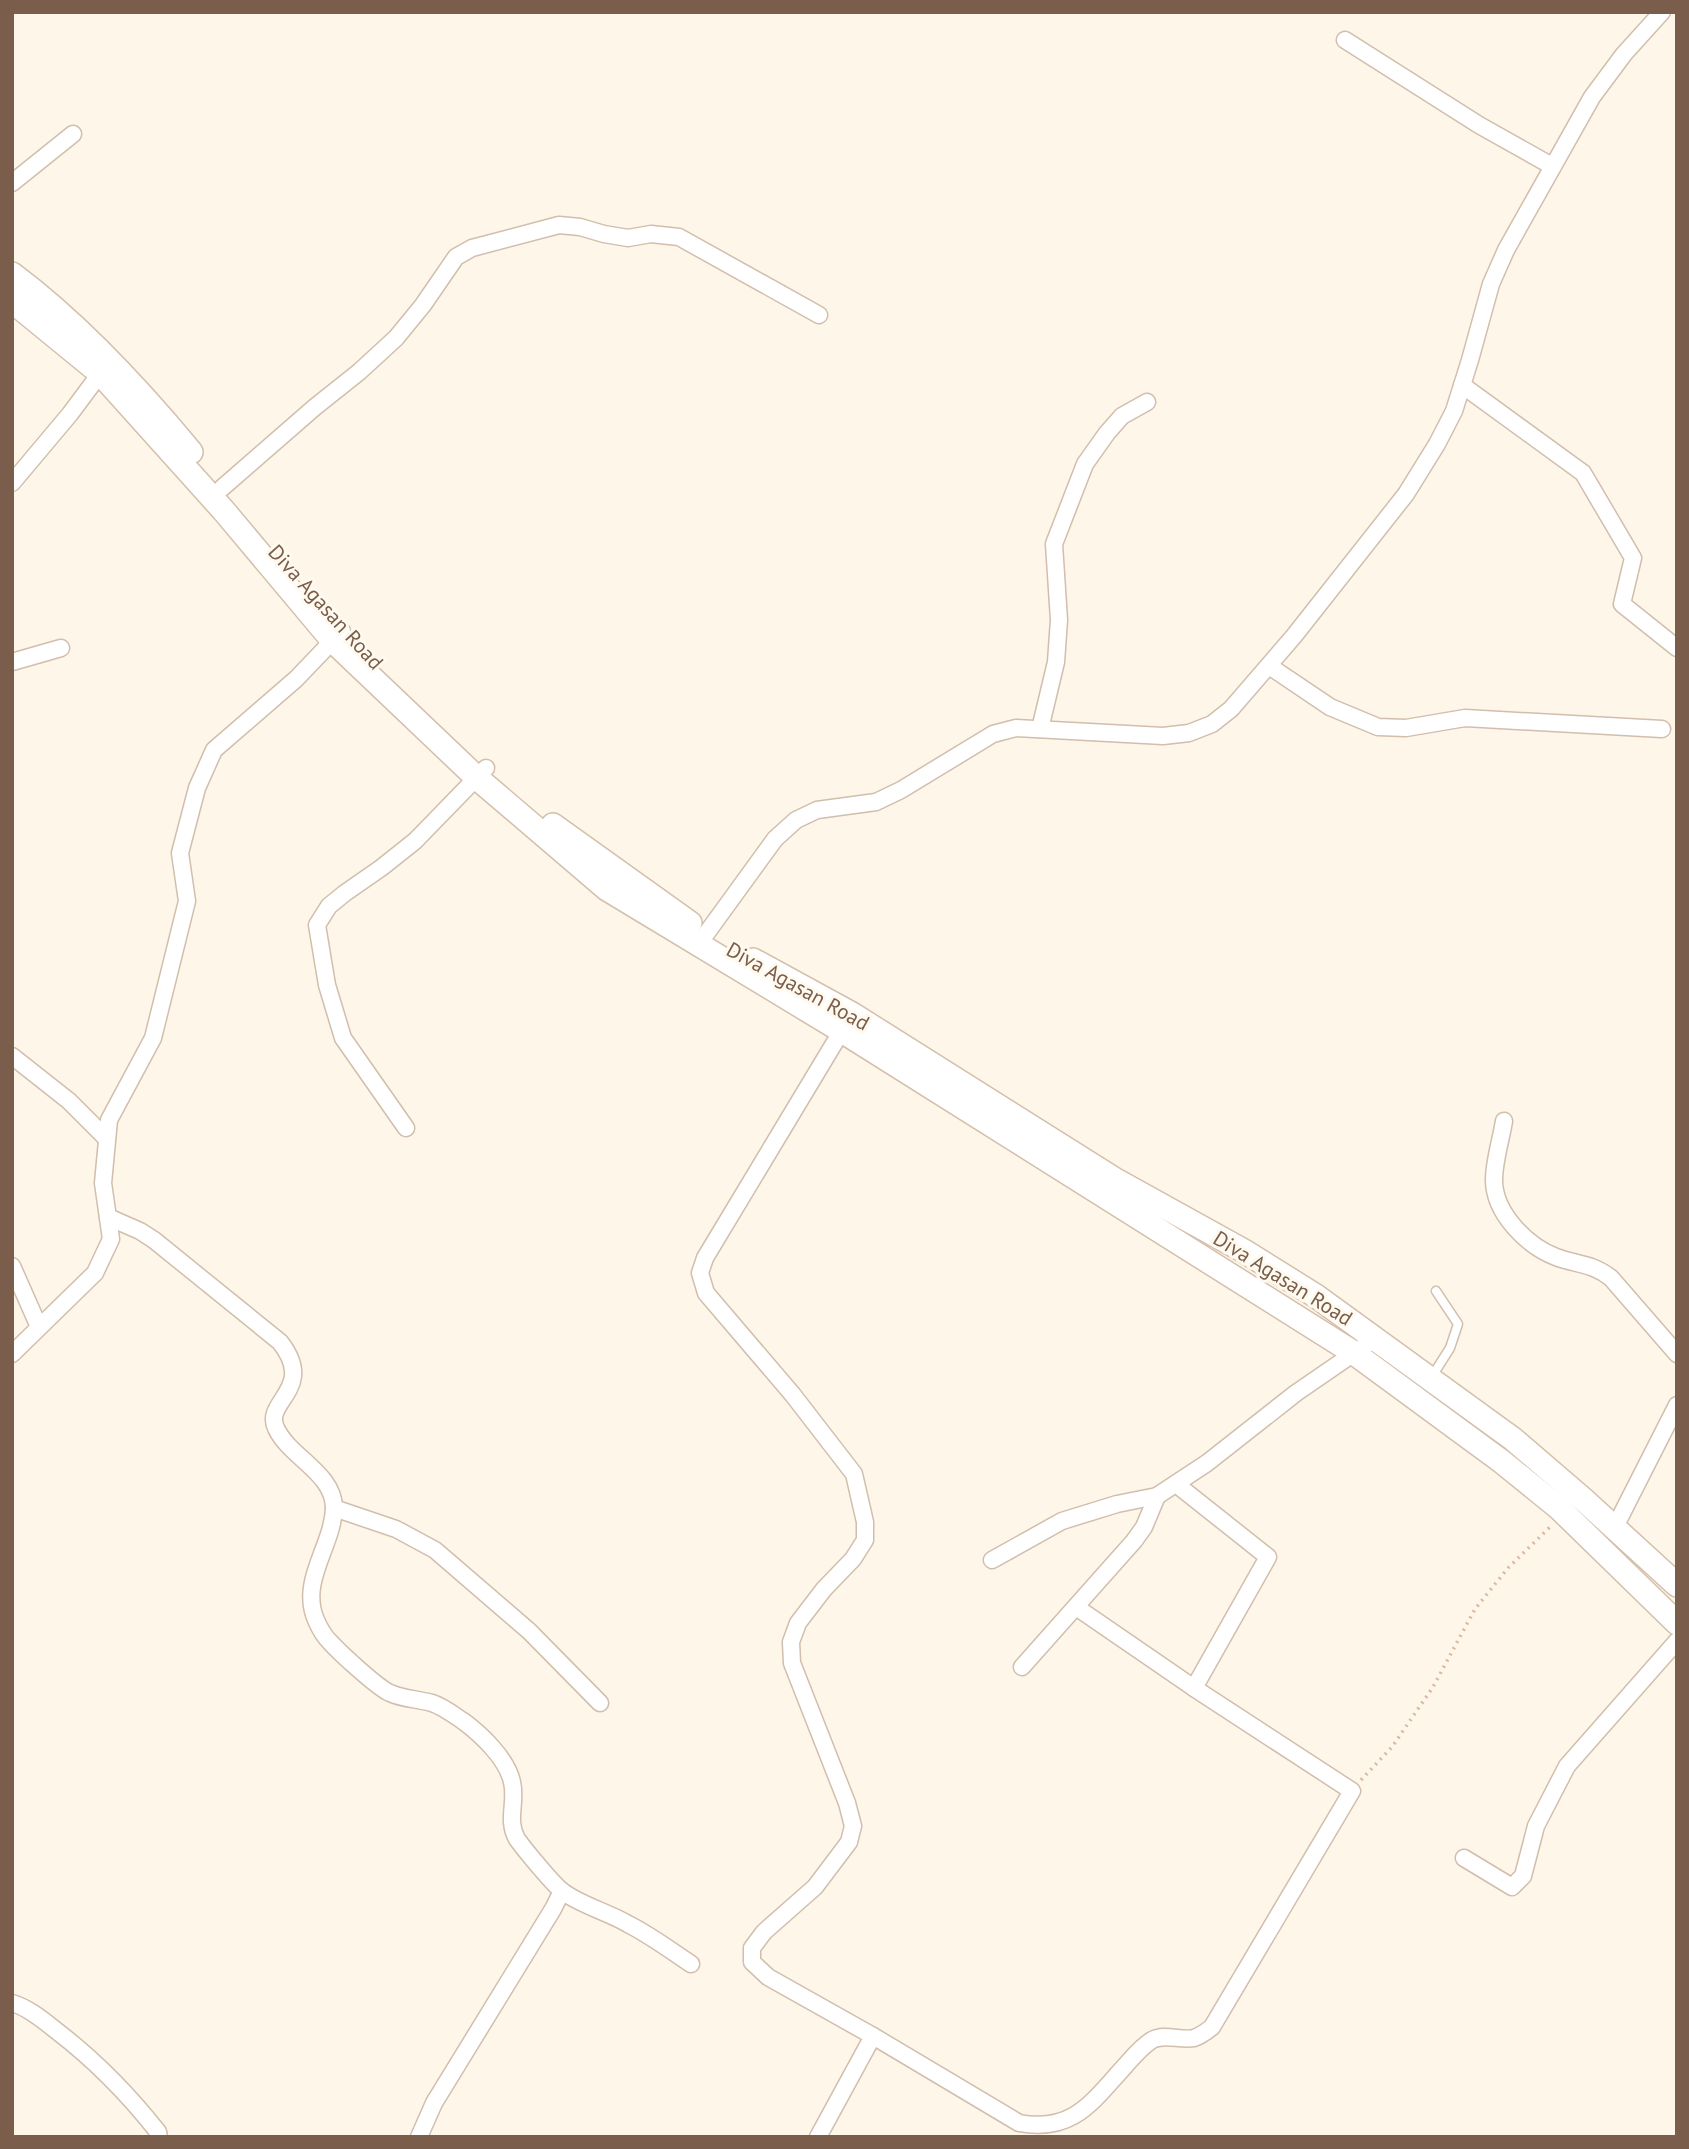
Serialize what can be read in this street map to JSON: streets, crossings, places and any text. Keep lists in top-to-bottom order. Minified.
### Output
{"streets":{"street":["Diva Agasan Road"]}}
